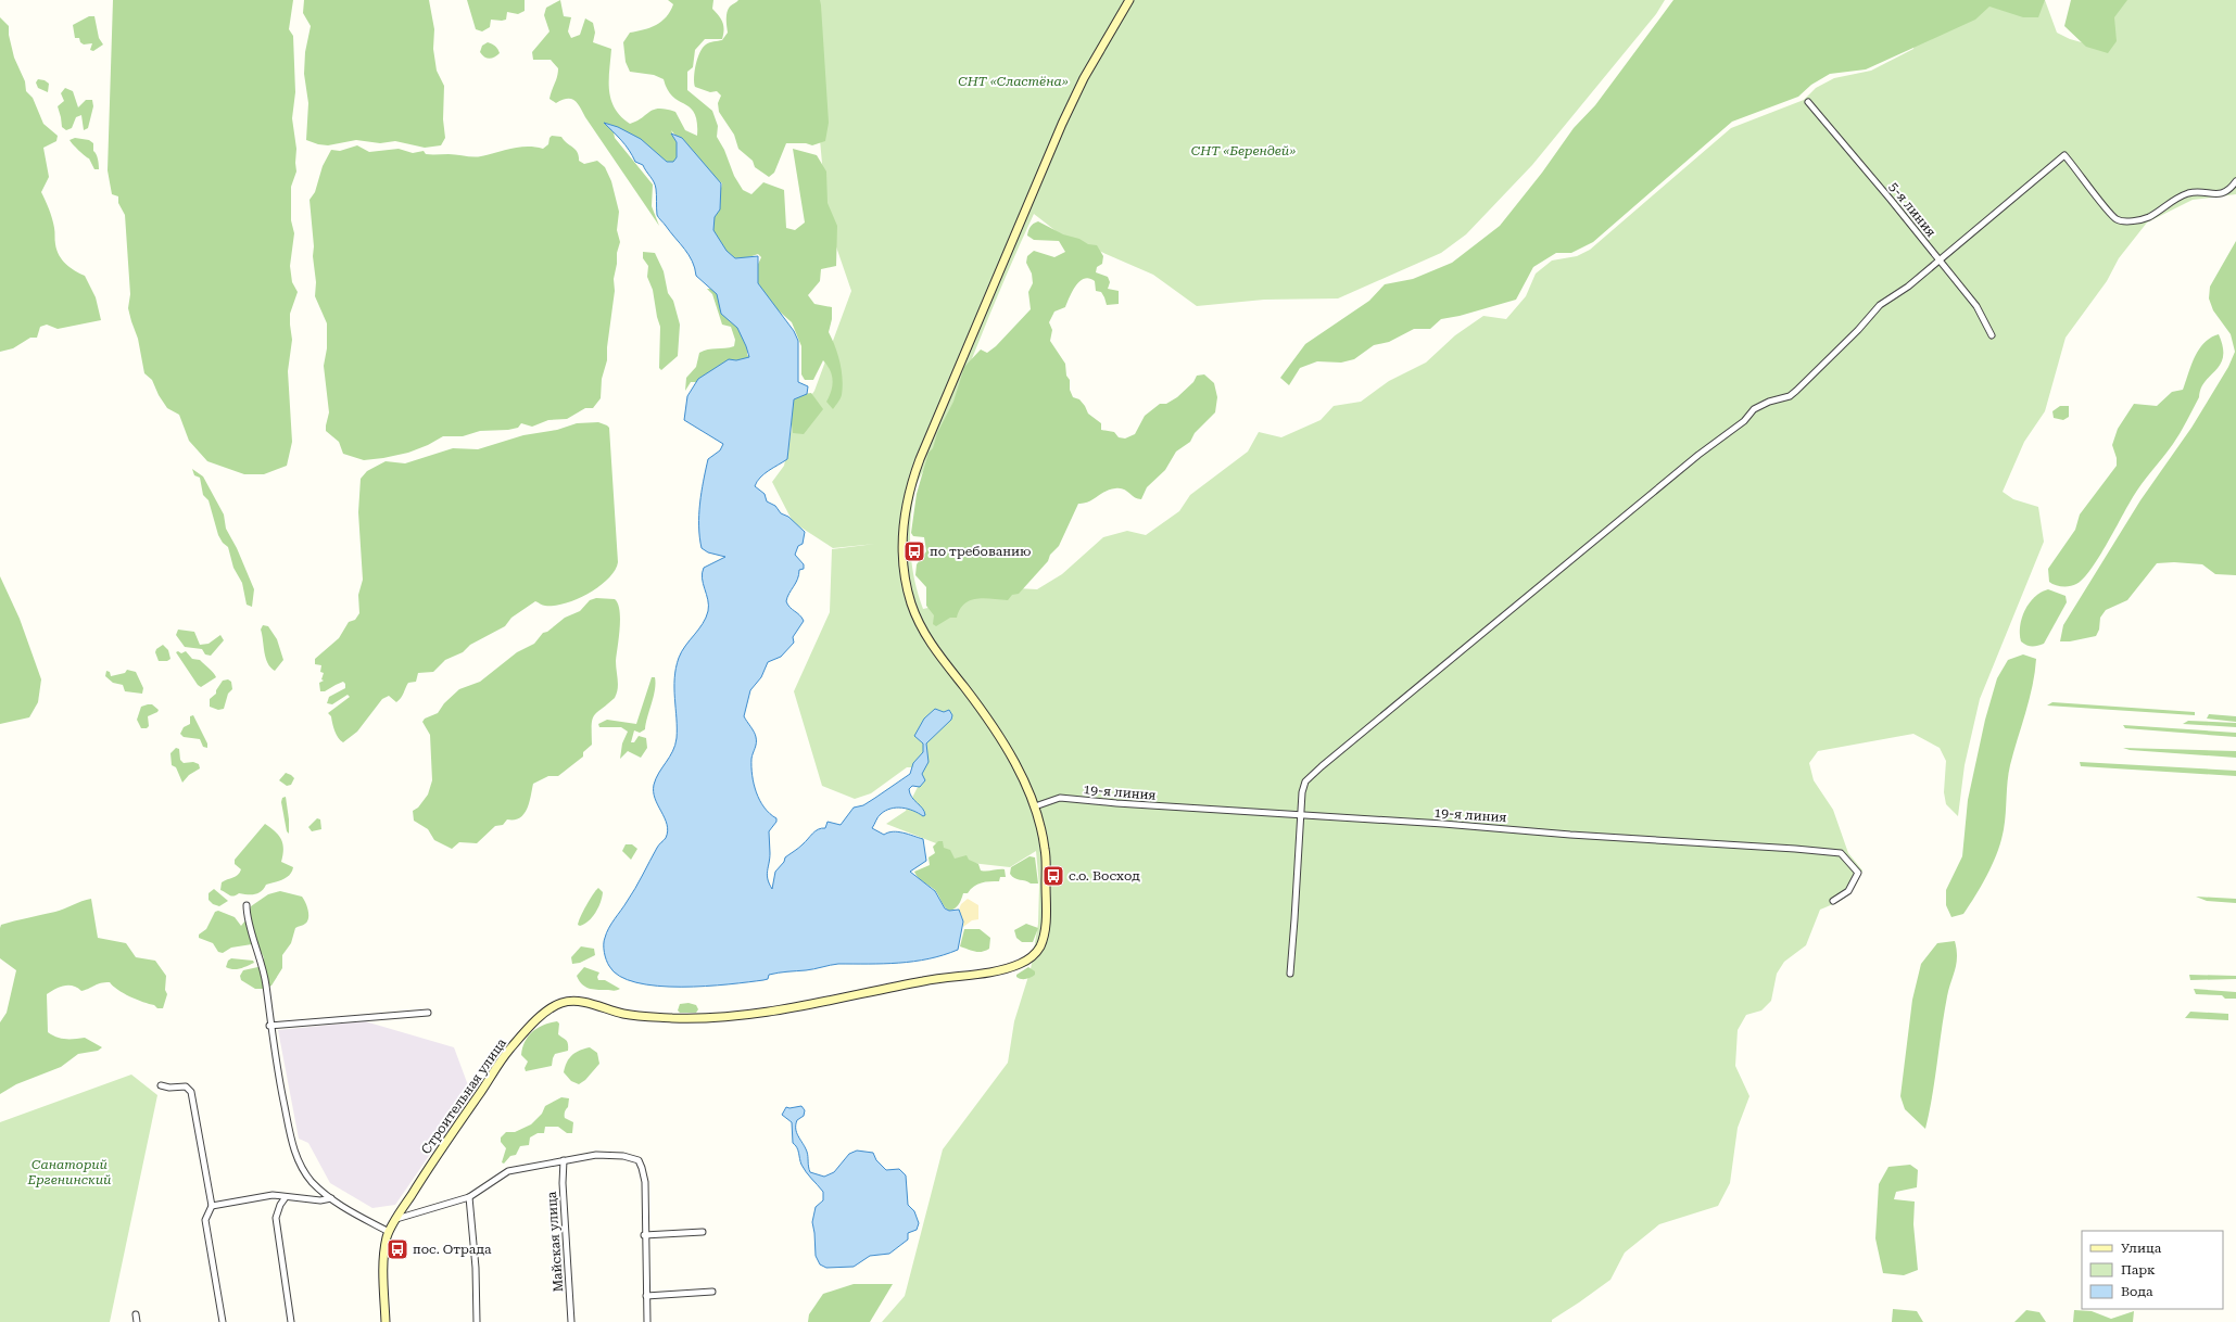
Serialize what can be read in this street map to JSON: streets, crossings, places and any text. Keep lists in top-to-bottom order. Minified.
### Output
{"streets":{"street":["5-я линия","19-я линия","Строительная улица","Майская улица"]},"crossings":[["19-я линия","Строительная улица"]],"parks":["СНТ «Сластёна»","СНТ «Берендей»","Санаторий Ергенинский"],"places":{"bus stop":["по требованию","с.о. Восход","пос. Отрада"]},"legend":["Улица","Парк","Вода"]}
